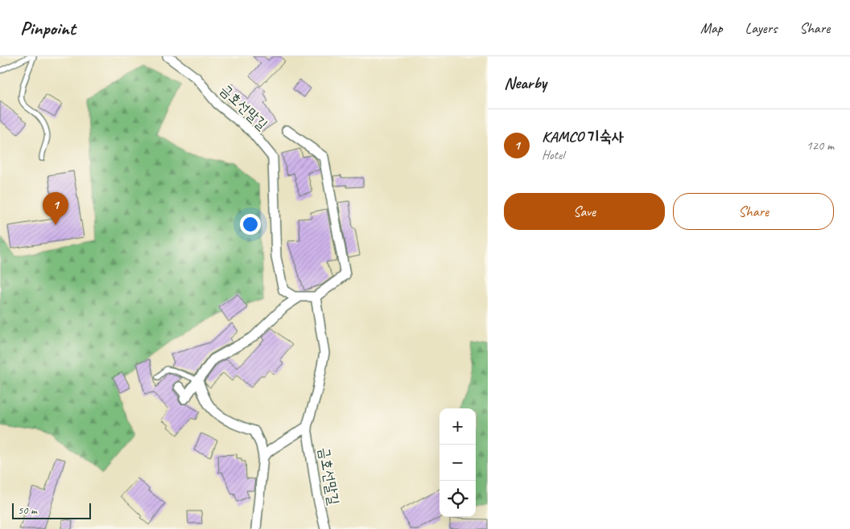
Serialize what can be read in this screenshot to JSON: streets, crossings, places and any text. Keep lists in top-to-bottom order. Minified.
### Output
{"streets":{"street":["금호선말길"]},"scale_bar":"50 m","page":{"header":"Pinpoint","nav":["Map","Layers","Share"],"heading":"Nearby","list":[{"mark":"1","name":"KAMCO 기숙사","note":"Hotel","value":"120 m"}],"buttons":["Save","Share"],"pins":"1","map_buttons":["+","−"],"scale":"50 m"}}
